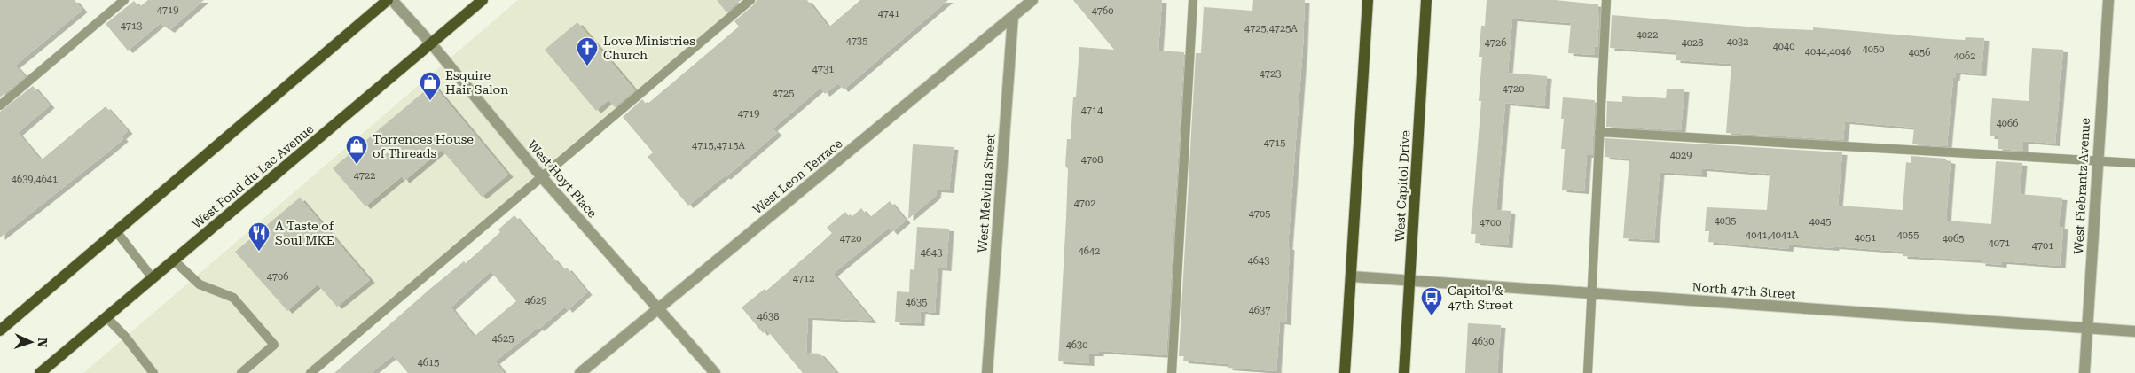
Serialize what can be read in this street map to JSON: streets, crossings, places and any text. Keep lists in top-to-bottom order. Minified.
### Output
{"streets":{"main road":["West Fond du Lac Avenue","West Capitol Drive"],"street":["West Leon Terrace","West Hoyt Place","West Fiebrantz Avenue","West Melvina Street","North 47th Street"]},"crossings":[["West Fond du Lac Avenue","West Hoyt Place"],["West Leon Terrace","West Hoyt Place"],["West Leon Terrace","West Melvina Street"],["West Capitol Drive","North 47th Street"],["West Fiebrantz Avenue","North 47th Street"]],"places":{"church":["Love Ministries Church"],"shop":["Esquire Hair Salon","Torrences House of Threads"],"restaurant":["A Taste of Soul MKE"],"bus stop":["Capitol & 47th Street"]},"house_numbers":["4719","4760","4741","4713","4725,4725A","4022","4735","4032","4726","4028","4040","4050","4044,4046","4056","4062","4731","4723","4720","4725","4714","4719","4066","4715","4715,4715A","4029","4708","4722","4639,4641","4702","4705","4035","4045","4700","4041,4041A","4055","4051","4720","4065","4071","4701","4642","4643","4643","4706","4712","4629","4635","4637","4638","4625","4630","4630","4615"],"north":"right"}
